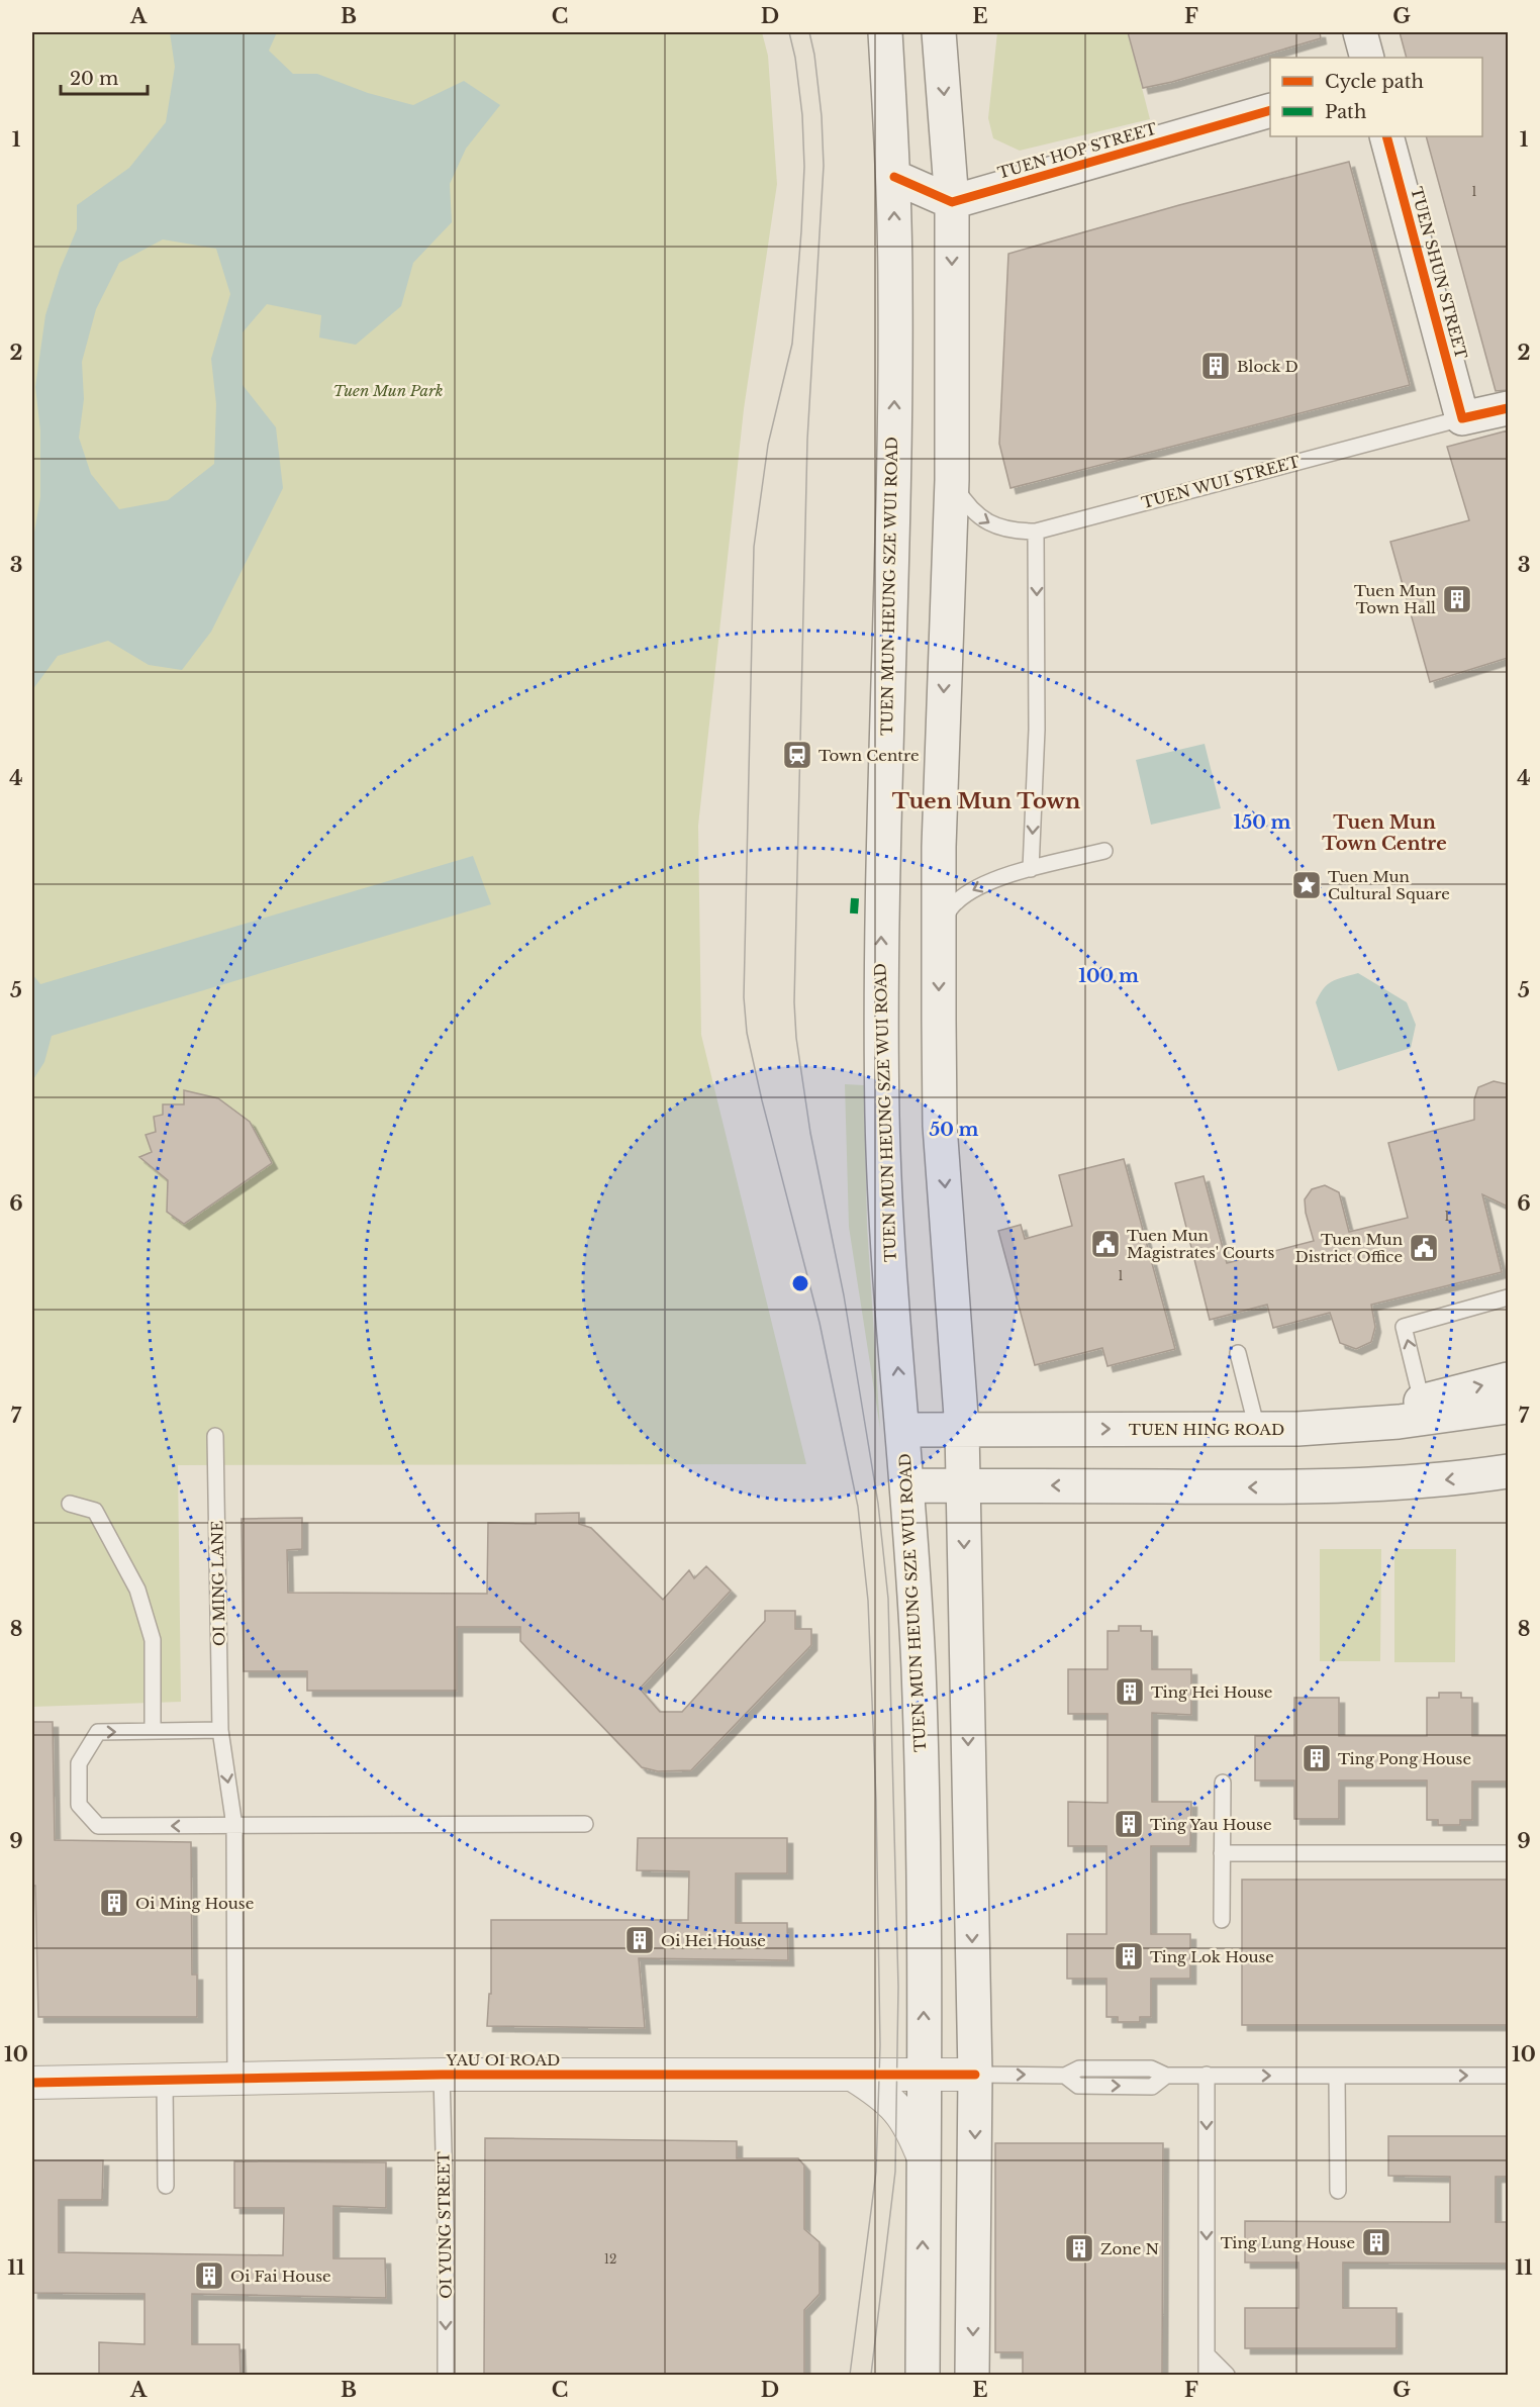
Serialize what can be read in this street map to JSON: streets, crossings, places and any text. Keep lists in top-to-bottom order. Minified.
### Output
{"streets":{"main road":["TUEN HOP STREET","TUEN SHUN STREET","TUEN WUI STREET","TUEN MUN HEUNG SZE WUI ROAD","TUEN HING ROAD"],"street":["YAU OI ROAD"],"lane":["OI MING LANE","OI YUNG STREET"]},"crossings":[["TUEN SHUN STREET","TUEN WUI STREET"],["TUEN MUN HEUNG SZE WUI ROAD","TUEN HING ROAD"],["TUEN MUN HEUNG SZE WUI ROAD","YAU OI ROAD"],["OI MING LANE","YAU OI ROAD"],["YAU OI ROAD","OI YUNG STREET"]],"one_way":["OI YUNG STREET"],"districts":["Tuen Mun Town","Tuen Mun Town Centre"],"parks":["Tuen Mun Park"],"places":{"building":["Block D","Tuen Mun Town Hall","Ting Hei House","Ting Pong House","Ting Yau House","Oi Ming House","Oi Hei House","Ting Lok House","Ting Lung House","Zone N","Oi Fai House"],"station":["Town Centre"],"place":["Tuen Mun Cultural Square"],"public building":["Tuen Mun Magistrates' Courts","Tuen Mun District Office"]},"house_numbers":["1","1","1","12"],"legend":["Cycle path","Path"],"scale_bar":"20 m","grid":{"columns":["A","B","C","D","E","F","G"],"rows":["1","2","3","4","5","6","7","8","9","10","11"]},"rings":["150 m","100 m","50 m"]}
